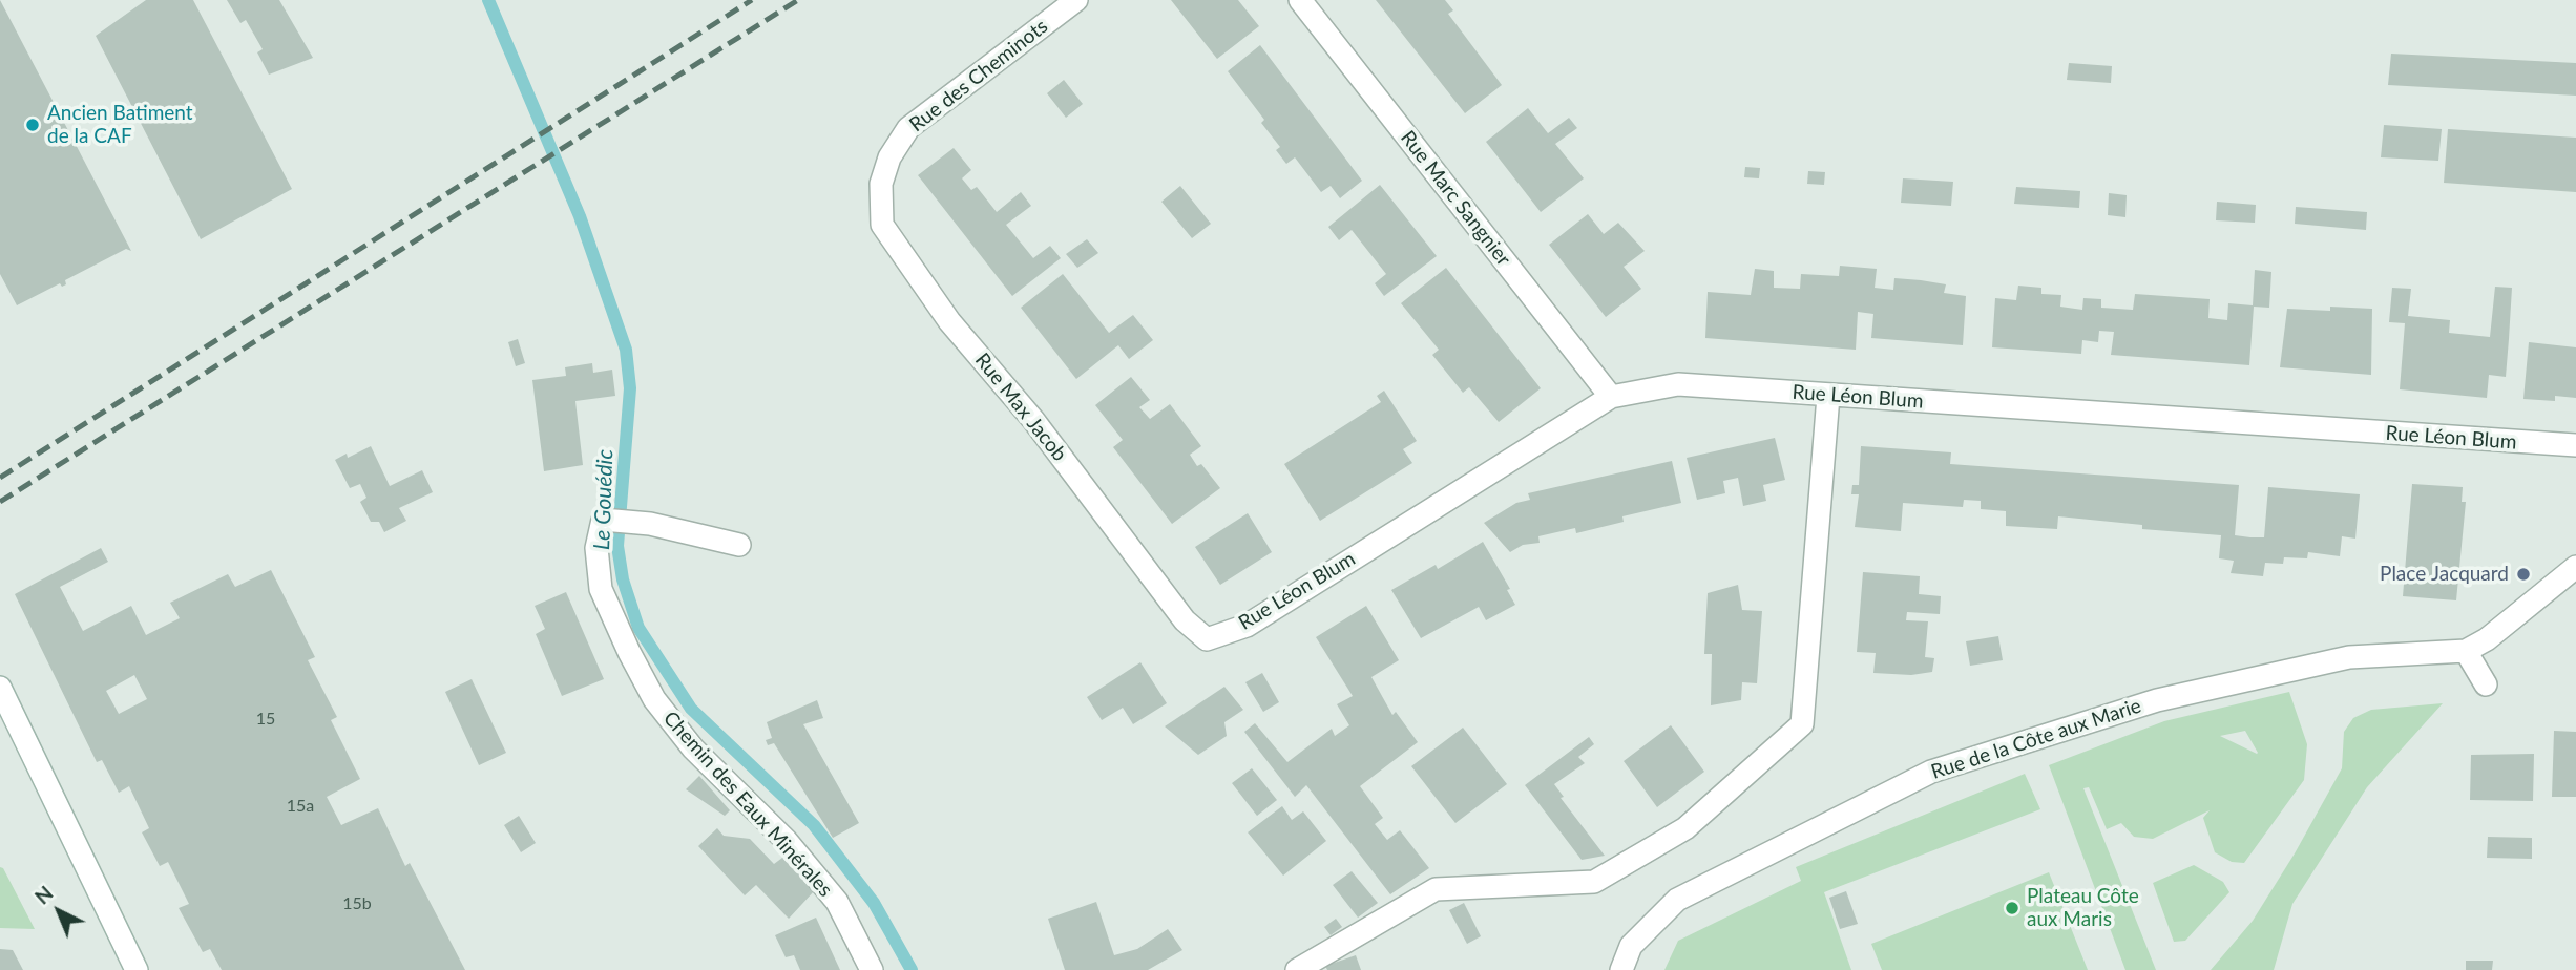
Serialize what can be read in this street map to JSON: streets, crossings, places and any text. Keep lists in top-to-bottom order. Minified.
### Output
{"streets":{"street":["Rue des Cheminots","Rue Marc Sangnier","Rue Léon Blum","Rue Max Jacob","Rue de la Côte aux Marie","Chemin des Eaux Minérales"]},"crossings":[["Rue des Cheminots","Rue Max Jacob"],["Rue Marc Sangnier","Rue Léon Blum"],["Rue Léon Blum","Rue Max Jacob"]],"water":["Le Gouédic"],"places":["Ancien Batiment de la CAF","Place Jacquard","Plateau Côte aux Maris"],"house_numbers":["15","15a","15b"],"north":"top left"}
